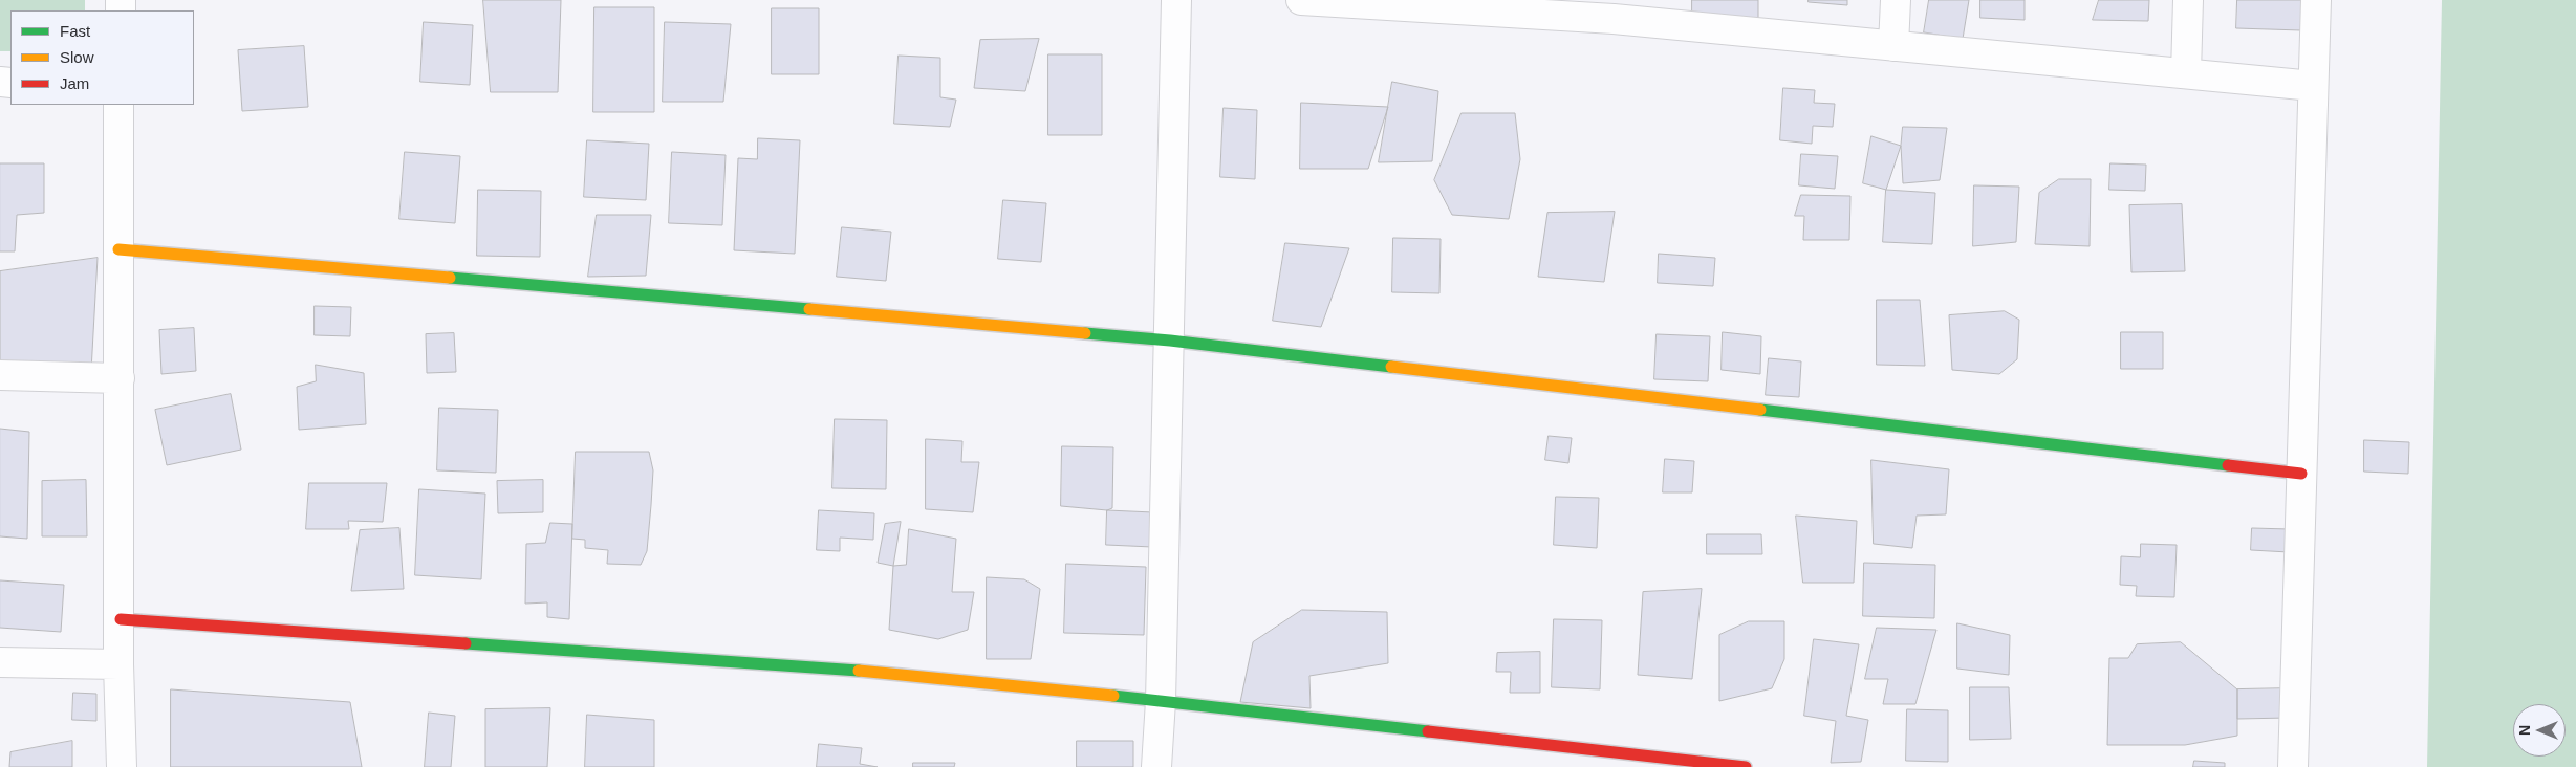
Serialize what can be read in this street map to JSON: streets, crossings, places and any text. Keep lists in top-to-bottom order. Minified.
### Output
{"legend":["Fast","Slow","Jam"],"north":"left"}
